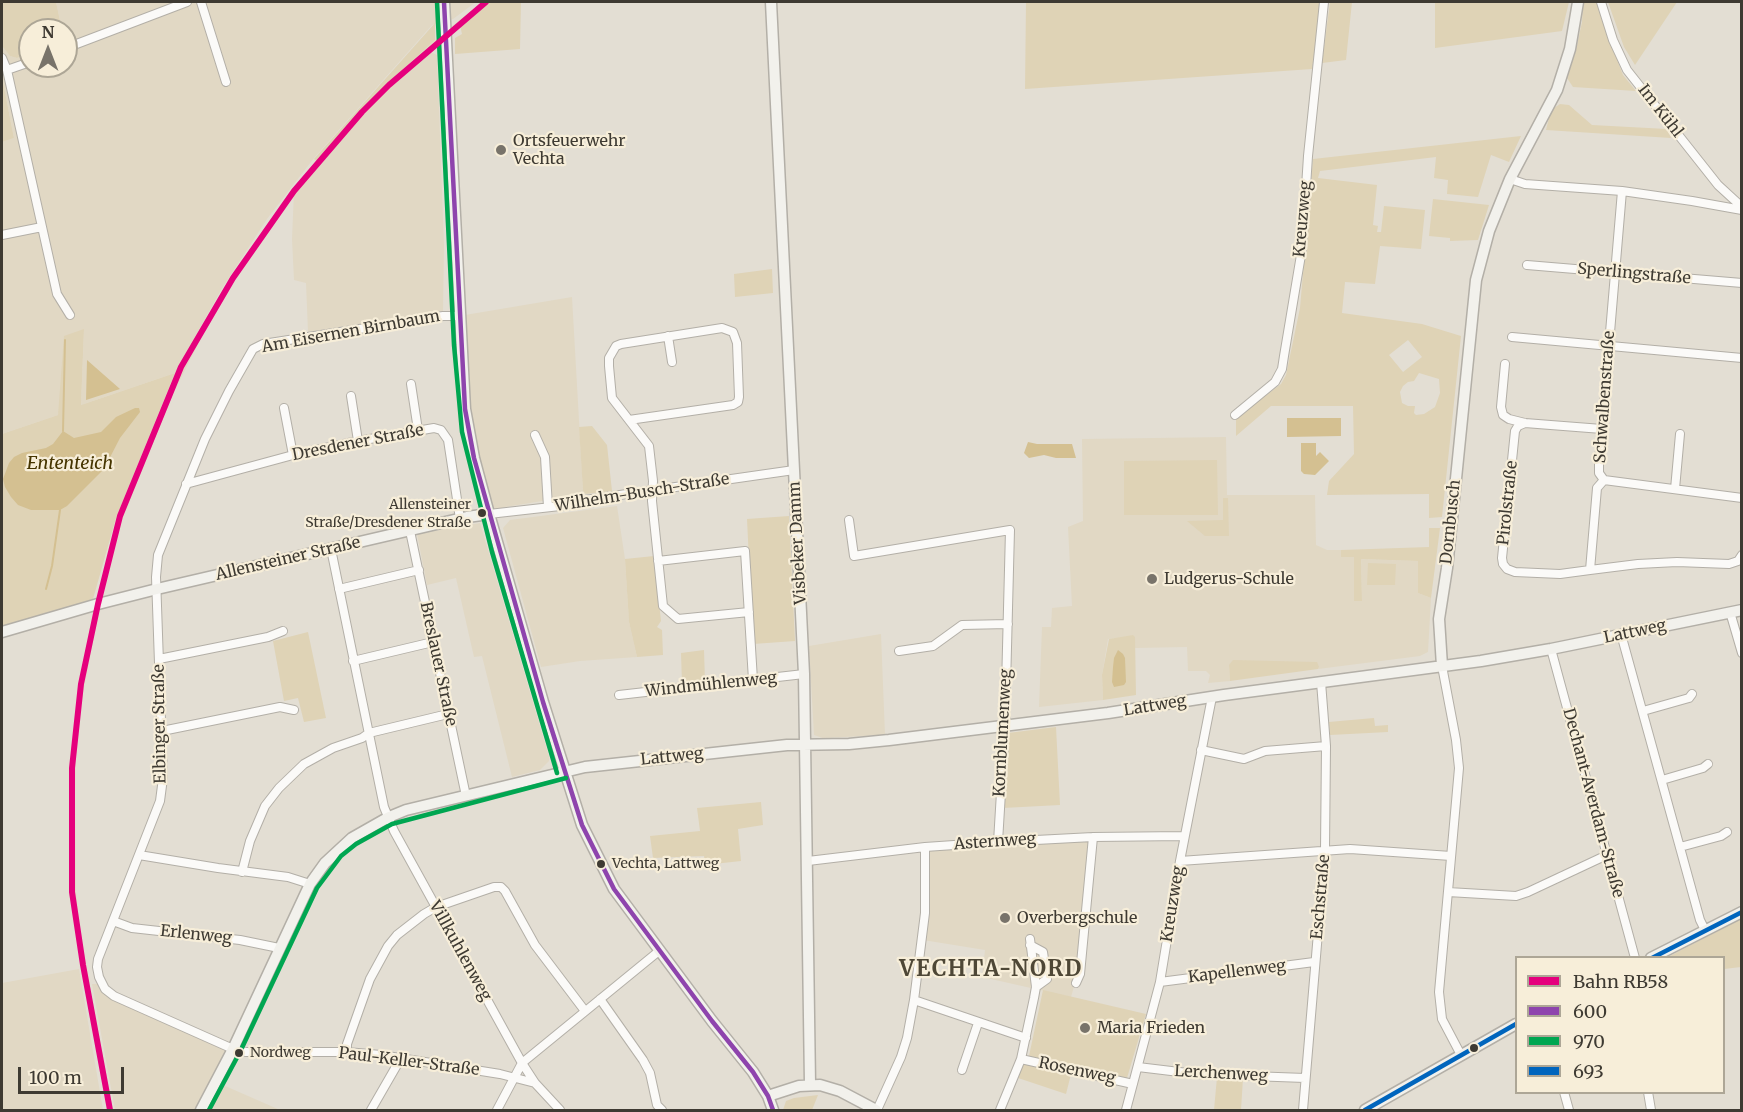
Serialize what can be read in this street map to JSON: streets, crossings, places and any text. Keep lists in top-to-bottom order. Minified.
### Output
{"streets":{"street":["Im Kühl","Kreuzweg","Sperlingstraße","Am Eisernen Birnbaum","Schwalbenstraße","Dresdener Straße","Wilhelm-Busch-Straße","Pirolstraße","Dornbusch","Visbeker Damm","Allensteiner Straße","Lattweg","Breslauer Straße","Windmühlenweg","Elbinger Straße","Kornblumenweg","Dechant-Averdam-Straße","Asternweg","Eschstraße","Erlenweg","Villkuhlenweg","Kapellenweg","Paul-Keller-Straße","Rosenweg","Lerchenweg"]},"crossings":[["Im Kühl","Schwalbenstraße"],["Im Kühl","Dornbusch"],["Kreuzweg","Lattweg"],["Kreuzweg","Asternweg"],["Kreuzweg","Kapellenweg"],["Kreuzweg","Rosenweg"],["Kreuzweg","Lerchenweg"],["Sperlingstraße","Schwalbenstraße"],["Am Eisernen Birnbaum","Dresdener Straße"],["Am Eisernen Birnbaum","Allensteiner Straße"],["Am Eisernen Birnbaum","Elbinger Straße"],["Schwalbenstraße","Pirolstraße"],["Dresdener Straße","Allensteiner Straße"],["Wilhelm-Busch-Straße","Visbeker Damm"],["Wilhelm-Busch-Straße","Allensteiner Straße"],["Dornbusch","Lattweg"],["Visbeker Damm","Lattweg"],["Visbeker Damm","Windmühlenweg"],["Visbeker Damm","Asternweg"],["Allensteiner Straße","Breslauer Straße"],["Allensteiner Straße","Elbinger Straße"],["Allensteiner Straße","Villkuhlenweg"],["Lattweg","Breslauer Straße"],["Lattweg","Kornblumenweg"],["Lattweg","Dechant-Averdam-Straße"],["Lattweg","Eschstraße"],["Lattweg","Erlenweg"],["Lattweg","Villkuhlenweg"],["Lattweg","Paul-Keller-Straße"],["Kornblumenweg","Asternweg"],["Eschstraße","Kapellenweg"],["Eschstraße","Lerchenweg"]],"districts":["VECHTA-NORD"],"water":["Ententeich"],"places":["Ortsfeuerwehr Vechta","Allensteiner Straße/Dresdener Straße","Ludgerus-Schule","Vechta, Lattweg","Overbergschule","Maria Frieden","Nordweg"],"lines":["rail line RB58","transit line 600","transit line 970","transit line 693"],"legend":["Bahn RB58","600","970","693"],"scale_bar":"100 m","north":"top"}
